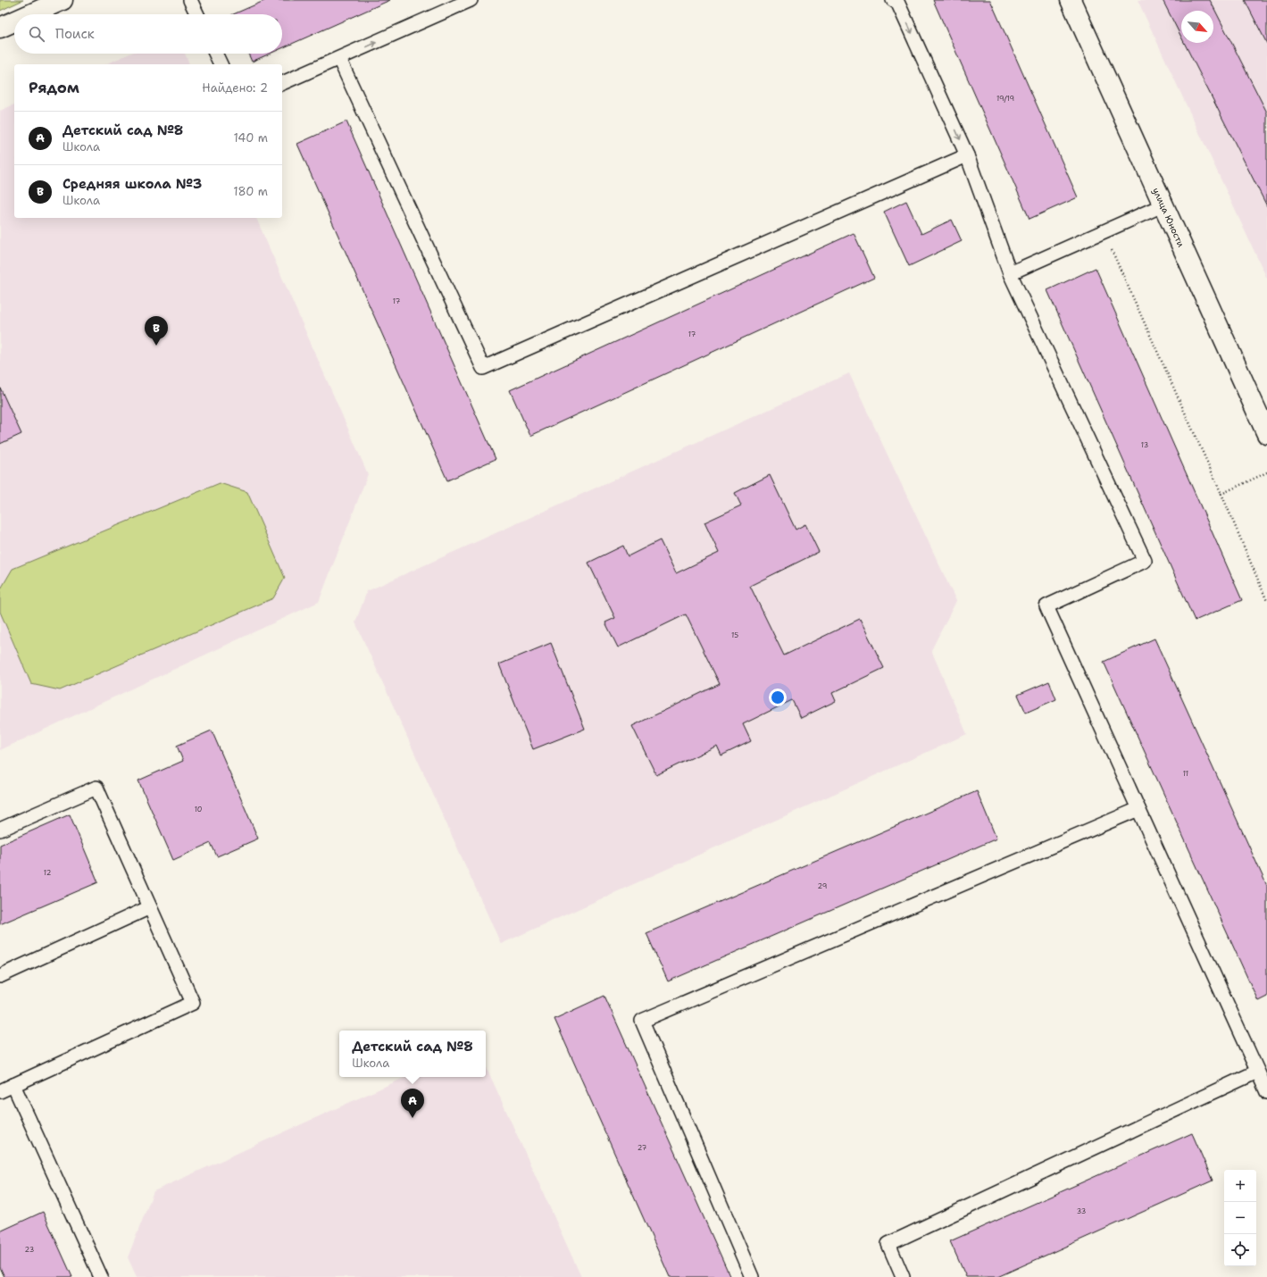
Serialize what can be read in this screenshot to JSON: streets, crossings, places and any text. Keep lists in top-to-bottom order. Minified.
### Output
{"streets":{"street":["улица Юности"]},"house_numbers":["19/19","17","17","13","15","11","10","12","29","27","33","23"],"north":"bottom right","page":{"search":"Поиск","heading":["Рядом","Найдено: 2"],"list":[{"mark":"A","name":"Детский сад №8","note":"Школа","value":"140 m"},{"mark":"B","name":"Средняя школа №3","note":"Школа","value":"180 m"}],"pins":["B","A"],"popup":["Детский сад №8","Школа"],"map_buttons":["+","−"]}}
